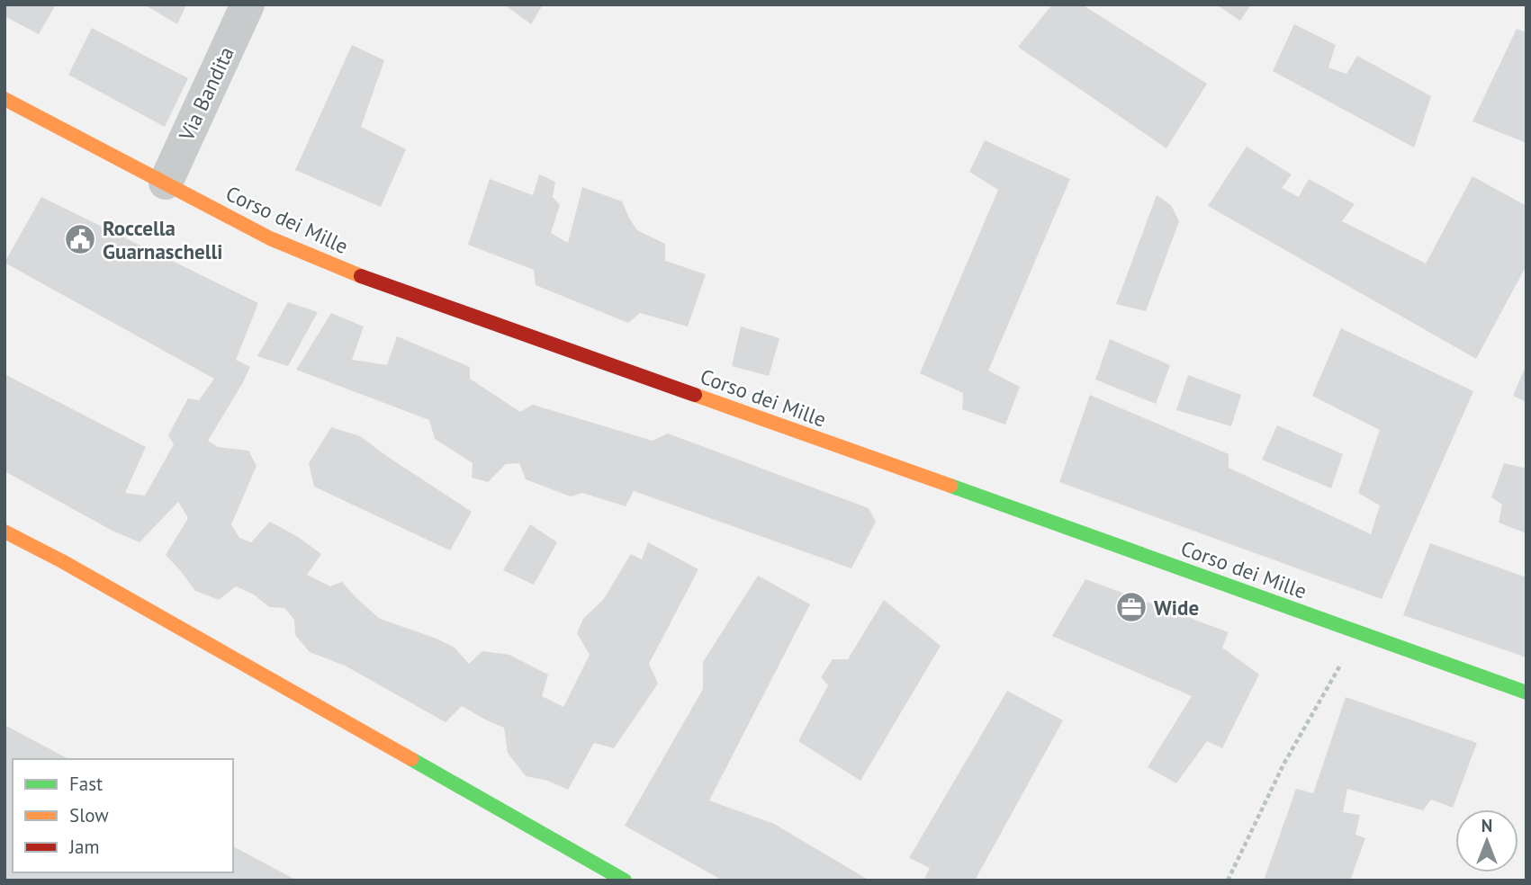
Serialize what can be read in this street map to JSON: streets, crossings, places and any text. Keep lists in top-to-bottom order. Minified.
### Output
{"streets":{"street":["Via Bandita","Corso dei Mille"]},"crossings":[["Via Bandita","Corso dei Mille"]],"places":{"public building":["Roccella Guarnaschelli"],"office":["Wide"]},"legend":["Fast","Slow","Jam"],"north":"top"}
